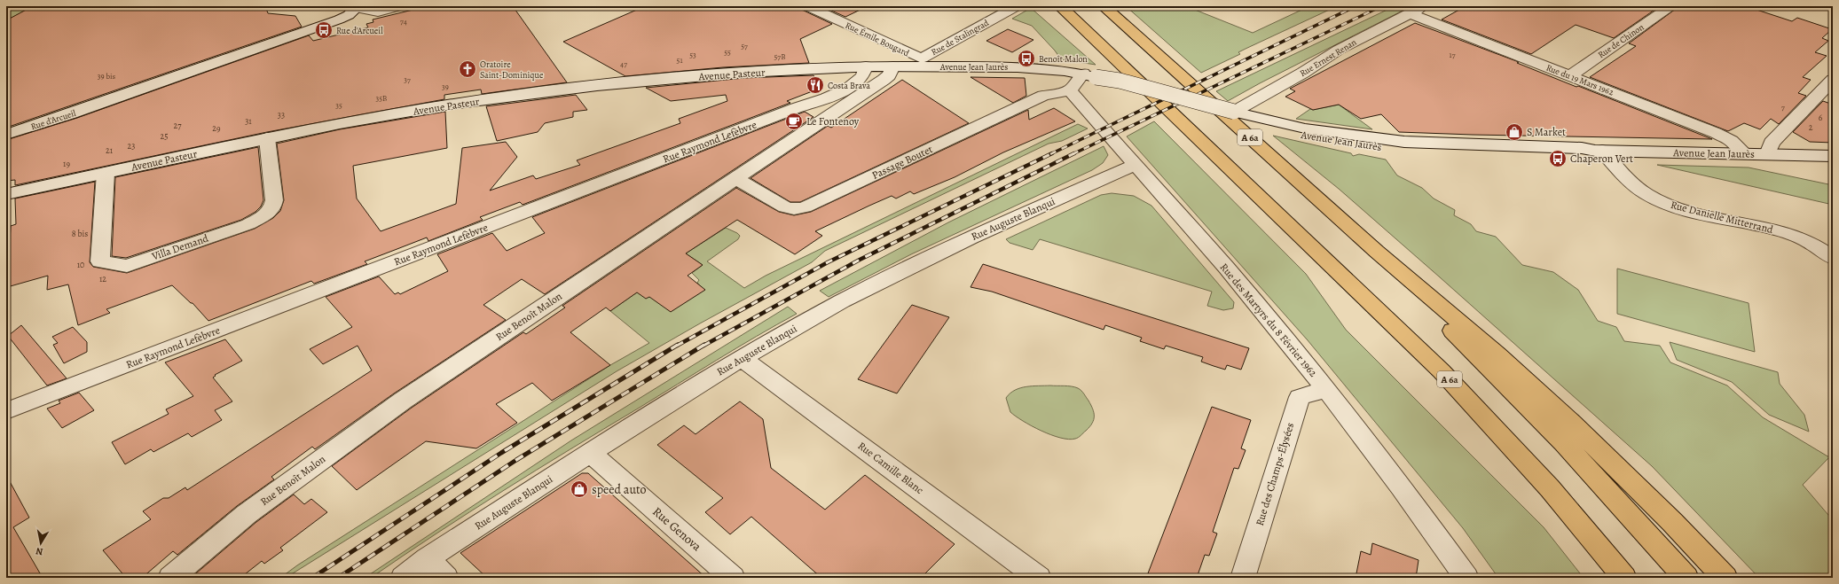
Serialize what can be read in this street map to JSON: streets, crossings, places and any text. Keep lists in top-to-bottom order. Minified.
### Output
{"streets":{"highway":["A 6a"],"street":["Rue de Stalingrad","Rue Émile Bougard","Rue de Chinon","Rue Ernest Renan","Avenue Jean Jaurès","Avenue Pasteur","Rue du 19 Mars 1962","Rue d'Arcueil","Rue Raymond Lefèbvre","Passage Boutet","Rue Danielle Mitterrand","Rue Auguste Blanqui","Villa Demand","Rue Benoît Malon","Rue des Martyrs du 8 Février 1962","Rue Camille Blanc","Rue des Champs-Élysées","Rue Genova"]},"crossings":[["Rue de Stalingrad","Rue Émile Bougard"],["Rue de Stalingrad","Avenue Jean Jaurès"],["Rue Émile Bougard","Avenue Jean Jaurès"],["Rue de Chinon","Rue du 19 Mars 1962"],["Rue Ernest Renan","Avenue Jean Jaurès"],["Rue Ernest Renan","Rue du 19 Mars 1962"],["Avenue Jean Jaurès","Avenue Pasteur"],["Avenue Jean Jaurès","Rue du 19 Mars 1962"],["Avenue Jean Jaurès","Rue Danielle Mitterrand"],["Avenue Jean Jaurès","Rue Benoît Malon"],["Avenue Pasteur","Rue Raymond Lefèbvre"],["Avenue Pasteur","Villa Demand"],["Avenue Pasteur","Rue Benoît Malon"],["Passage Boutet","Rue Benoît Malon"],["Passage Boutet","Rue des Martyrs du 8 Février 1962"],["Rue Auguste Blanqui","Rue des Martyrs du 8 Février 1962"],["Rue Auguste Blanqui","Rue Camille Blanc"],["Rue Auguste Blanqui","Rue Genova"],["Rue des Martyrs du 8 Février 1962","Rue des Champs-Élysées"]],"places":{"bus stop":["Rue d'Arcueil","Benoît Malon","Chaperon Vert"],"church":["Oratoire Saint-Dominique"],"restaurant":["Costa Brava"],"cafe":["Le Fontenoy"],"shop":["S Market","speed auto"]},"house_numbers":["74","57","55","53","17","57B","51","47","39 bis","37","39","35B","35","7","33","6","31","27","2","29","25","23","21","19","8 bis","10","12"],"north":"bottom"}
